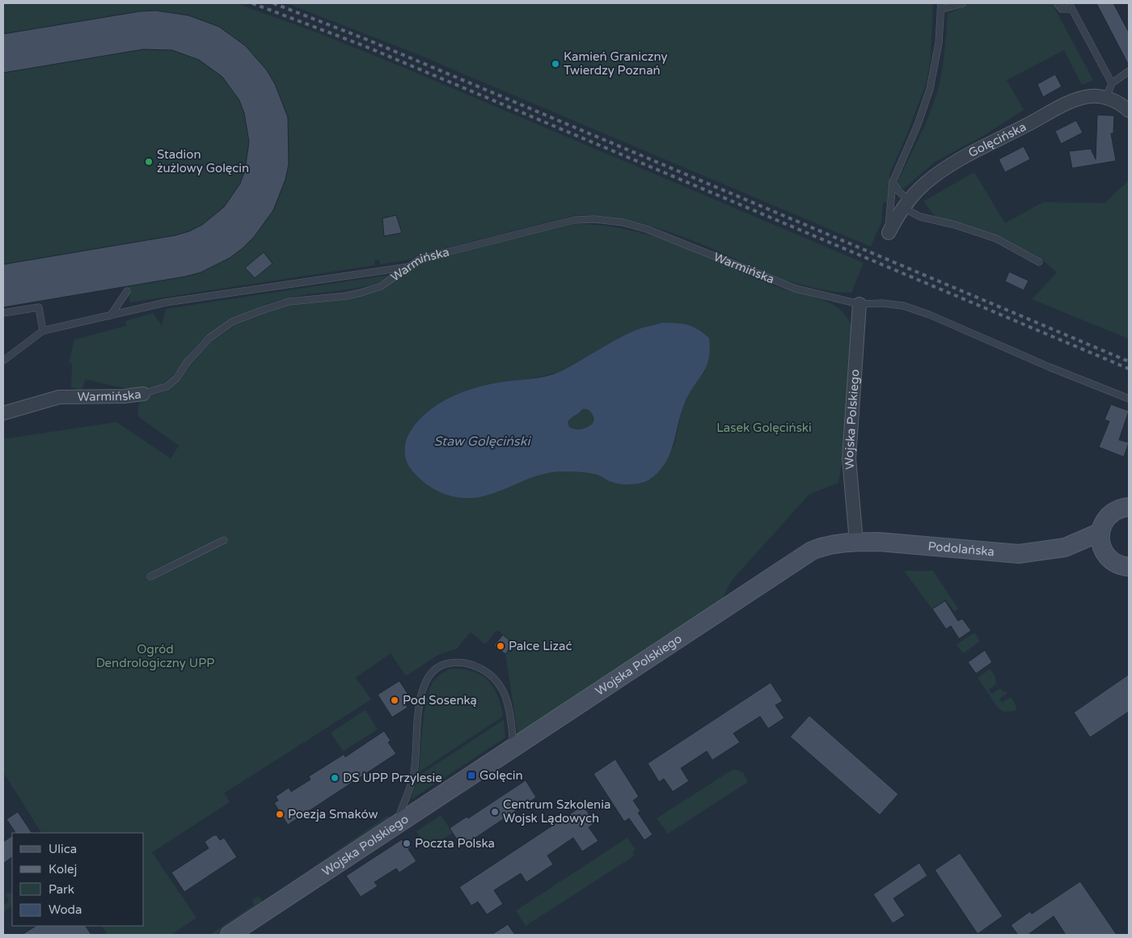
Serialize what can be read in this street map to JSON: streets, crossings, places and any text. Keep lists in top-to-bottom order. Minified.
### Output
{"streets":{"street":["Golęcińska","Warmińska","Wojska Polskiego","Podolańska"]},"crossings":[["Warmińska","Wojska Polskiego"],["Wojska Polskiego","Podolańska"]],"water":["Staw Golęciński"],"parks":["Lasek Golęciński","Ogród Dendrologiczny UPP"],"places":{"other":["Kamień Graniczny Twierdzy Poznań","Stadion żużlowy Golęcin","Palce Lizać","Pod Sosenką","DS UPP Przylesie","Centrum Szkolenia Wojsk Lądowych","Poezja Smaków","Poczta Polska"],"transit":["Golęcin"]},"legend":["Ulica","Kolej","Park","Woda"]}
